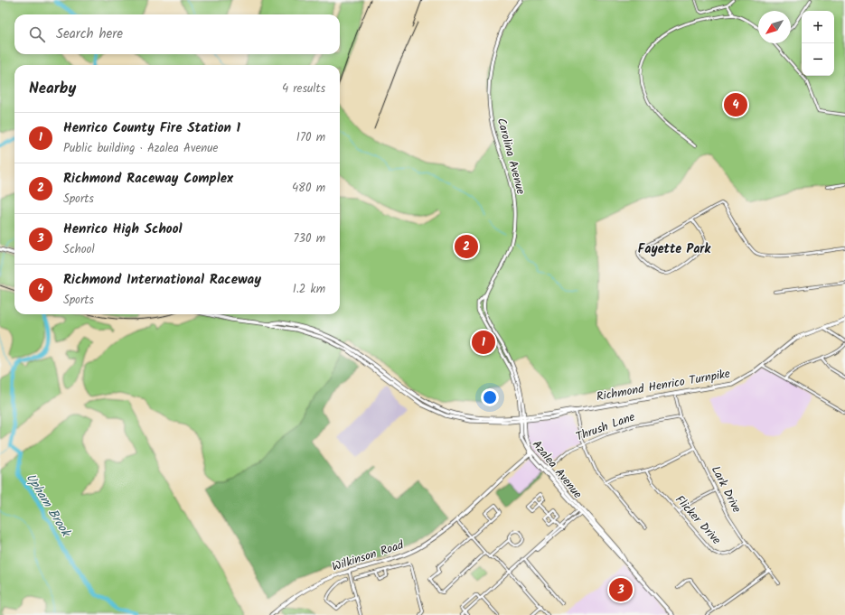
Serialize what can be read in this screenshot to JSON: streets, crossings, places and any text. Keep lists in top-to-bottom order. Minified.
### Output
{"streets":{"main road":["Richmond Henrico Turnpike","Azalea Avenue","Wilkinson Road"],"street":["Carolina Avenue","Thrush Lane","Lark Drive","Flicker Drive"]},"crossings":[["Carolina Avenue","Azalea Avenue"],["Richmond Henrico Turnpike","Azalea Avenue"],["Richmond Henrico Turnpike","Lark Drive"],["Thrush Lane","Azalea Avenue"],["Thrush Lane","Lark Drive"],["Azalea Avenue","Wilkinson Road"],["Lark Drive","Flicker Drive"]],"districts":["Fayette Park"],"water":["Upham Brook"],"north":"bottom left","page":{"map_buttons":["+","−"],"search":"Search here","heading":["Nearby","4 results"],"pins":["4","2","1","3"],"list":[{"mark":"1","name":"Henrico County Fire Station 1","note":"Public building · Azalea Avenue","value":"170 m"},{"mark":"2","name":"Richmond Raceway Complex","note":"Sports","value":"480 m"},{"mark":"3","name":"Henrico High School","note":"School","value":"730 m"},{"mark":"4","name":"Richmond International Raceway","note":"Sports","value":"1.2 km"}]}}
